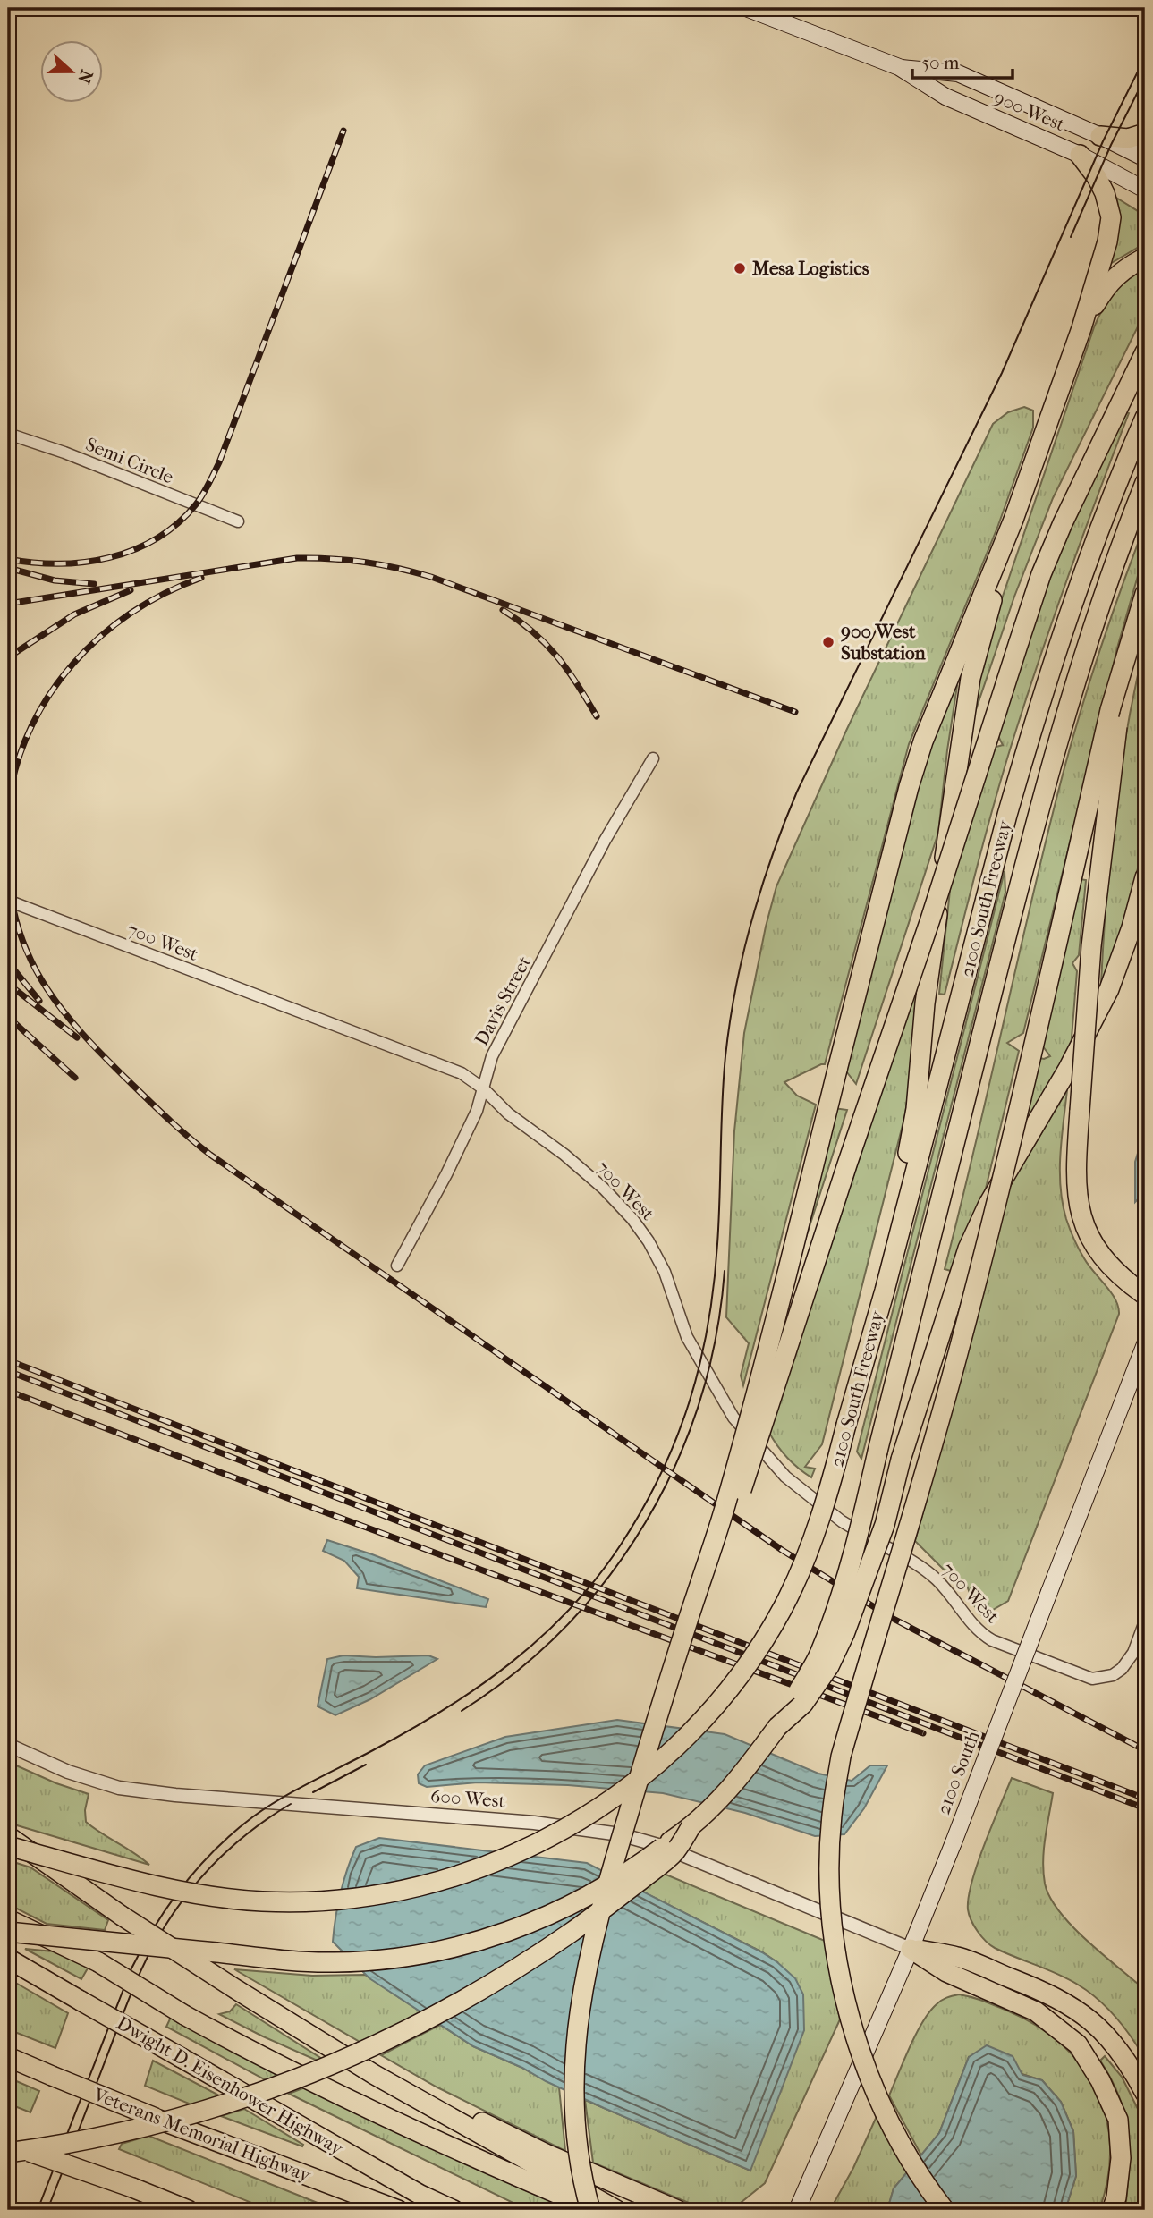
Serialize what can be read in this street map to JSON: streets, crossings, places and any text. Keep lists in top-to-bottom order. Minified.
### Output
{"streets":{"highway":["2100 South Freeway","Dwight D. Eisenhower Highway","Veterans Memorial Highway"],"main road":["900 West","2100 South"],"street":["Semi Circle","700 West","Davis Street","600 West"]},"crossings":[["700 West","Davis Street"],["2100 South","600 West"]],"places":["Mesa Logistics","900 West Substation"],"scale_bar":"50 m","north":"right"}
